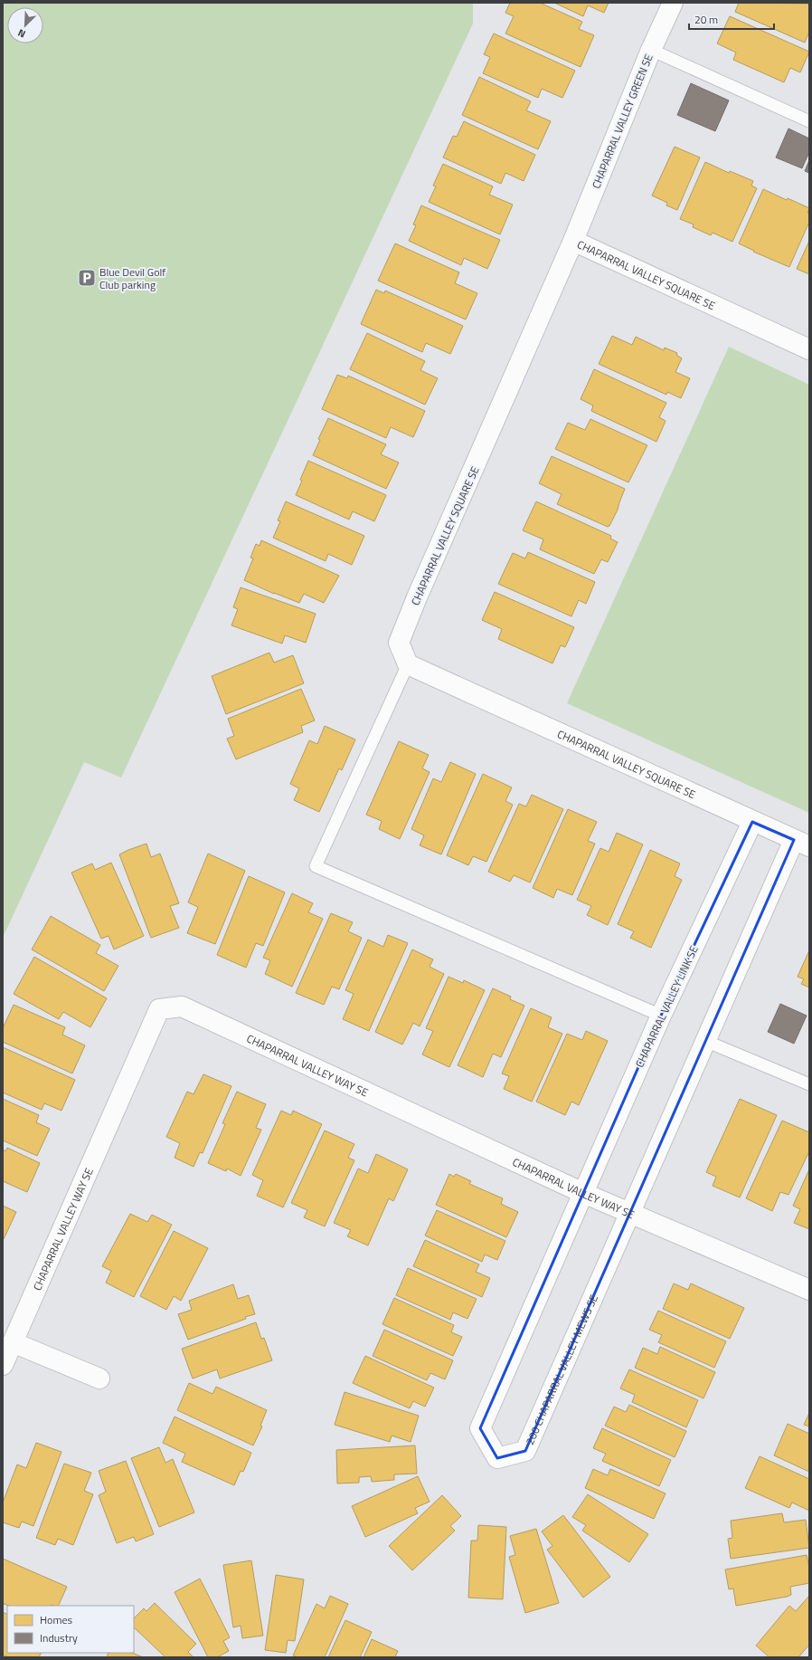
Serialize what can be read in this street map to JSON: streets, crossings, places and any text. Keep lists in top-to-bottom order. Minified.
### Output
{"streets":{"street":["CHAPARRAL VALLEY GREEN SE","CHAPARRAL VALLEY SQUARE SE","CHAPARRAL VALLEY LINK SE","CHAPARRAL VALLEY WAY SE","200 CHAPARRAL VALLEY MEWS SE"]},"crossings":[["CHAPARRAL VALLEY GREEN SE","CHAPARRAL VALLEY SQUARE SE"],["CHAPARRAL VALLEY SQUARE SE","CHAPARRAL VALLEY LINK SE"],["CHAPARRAL VALLEY LINK SE","CHAPARRAL VALLEY WAY SE"],["CHAPARRAL VALLEY LINK SE","200 CHAPARRAL VALLEY MEWS SE"],["CHAPARRAL VALLEY WAY SE","200 CHAPARRAL VALLEY MEWS SE"]],"places":{"parking":["Blue Devil Golf Club parking"]},"legend":["Homes","Industry"],"scale_bar":"20 m","north":"bottom left"}
